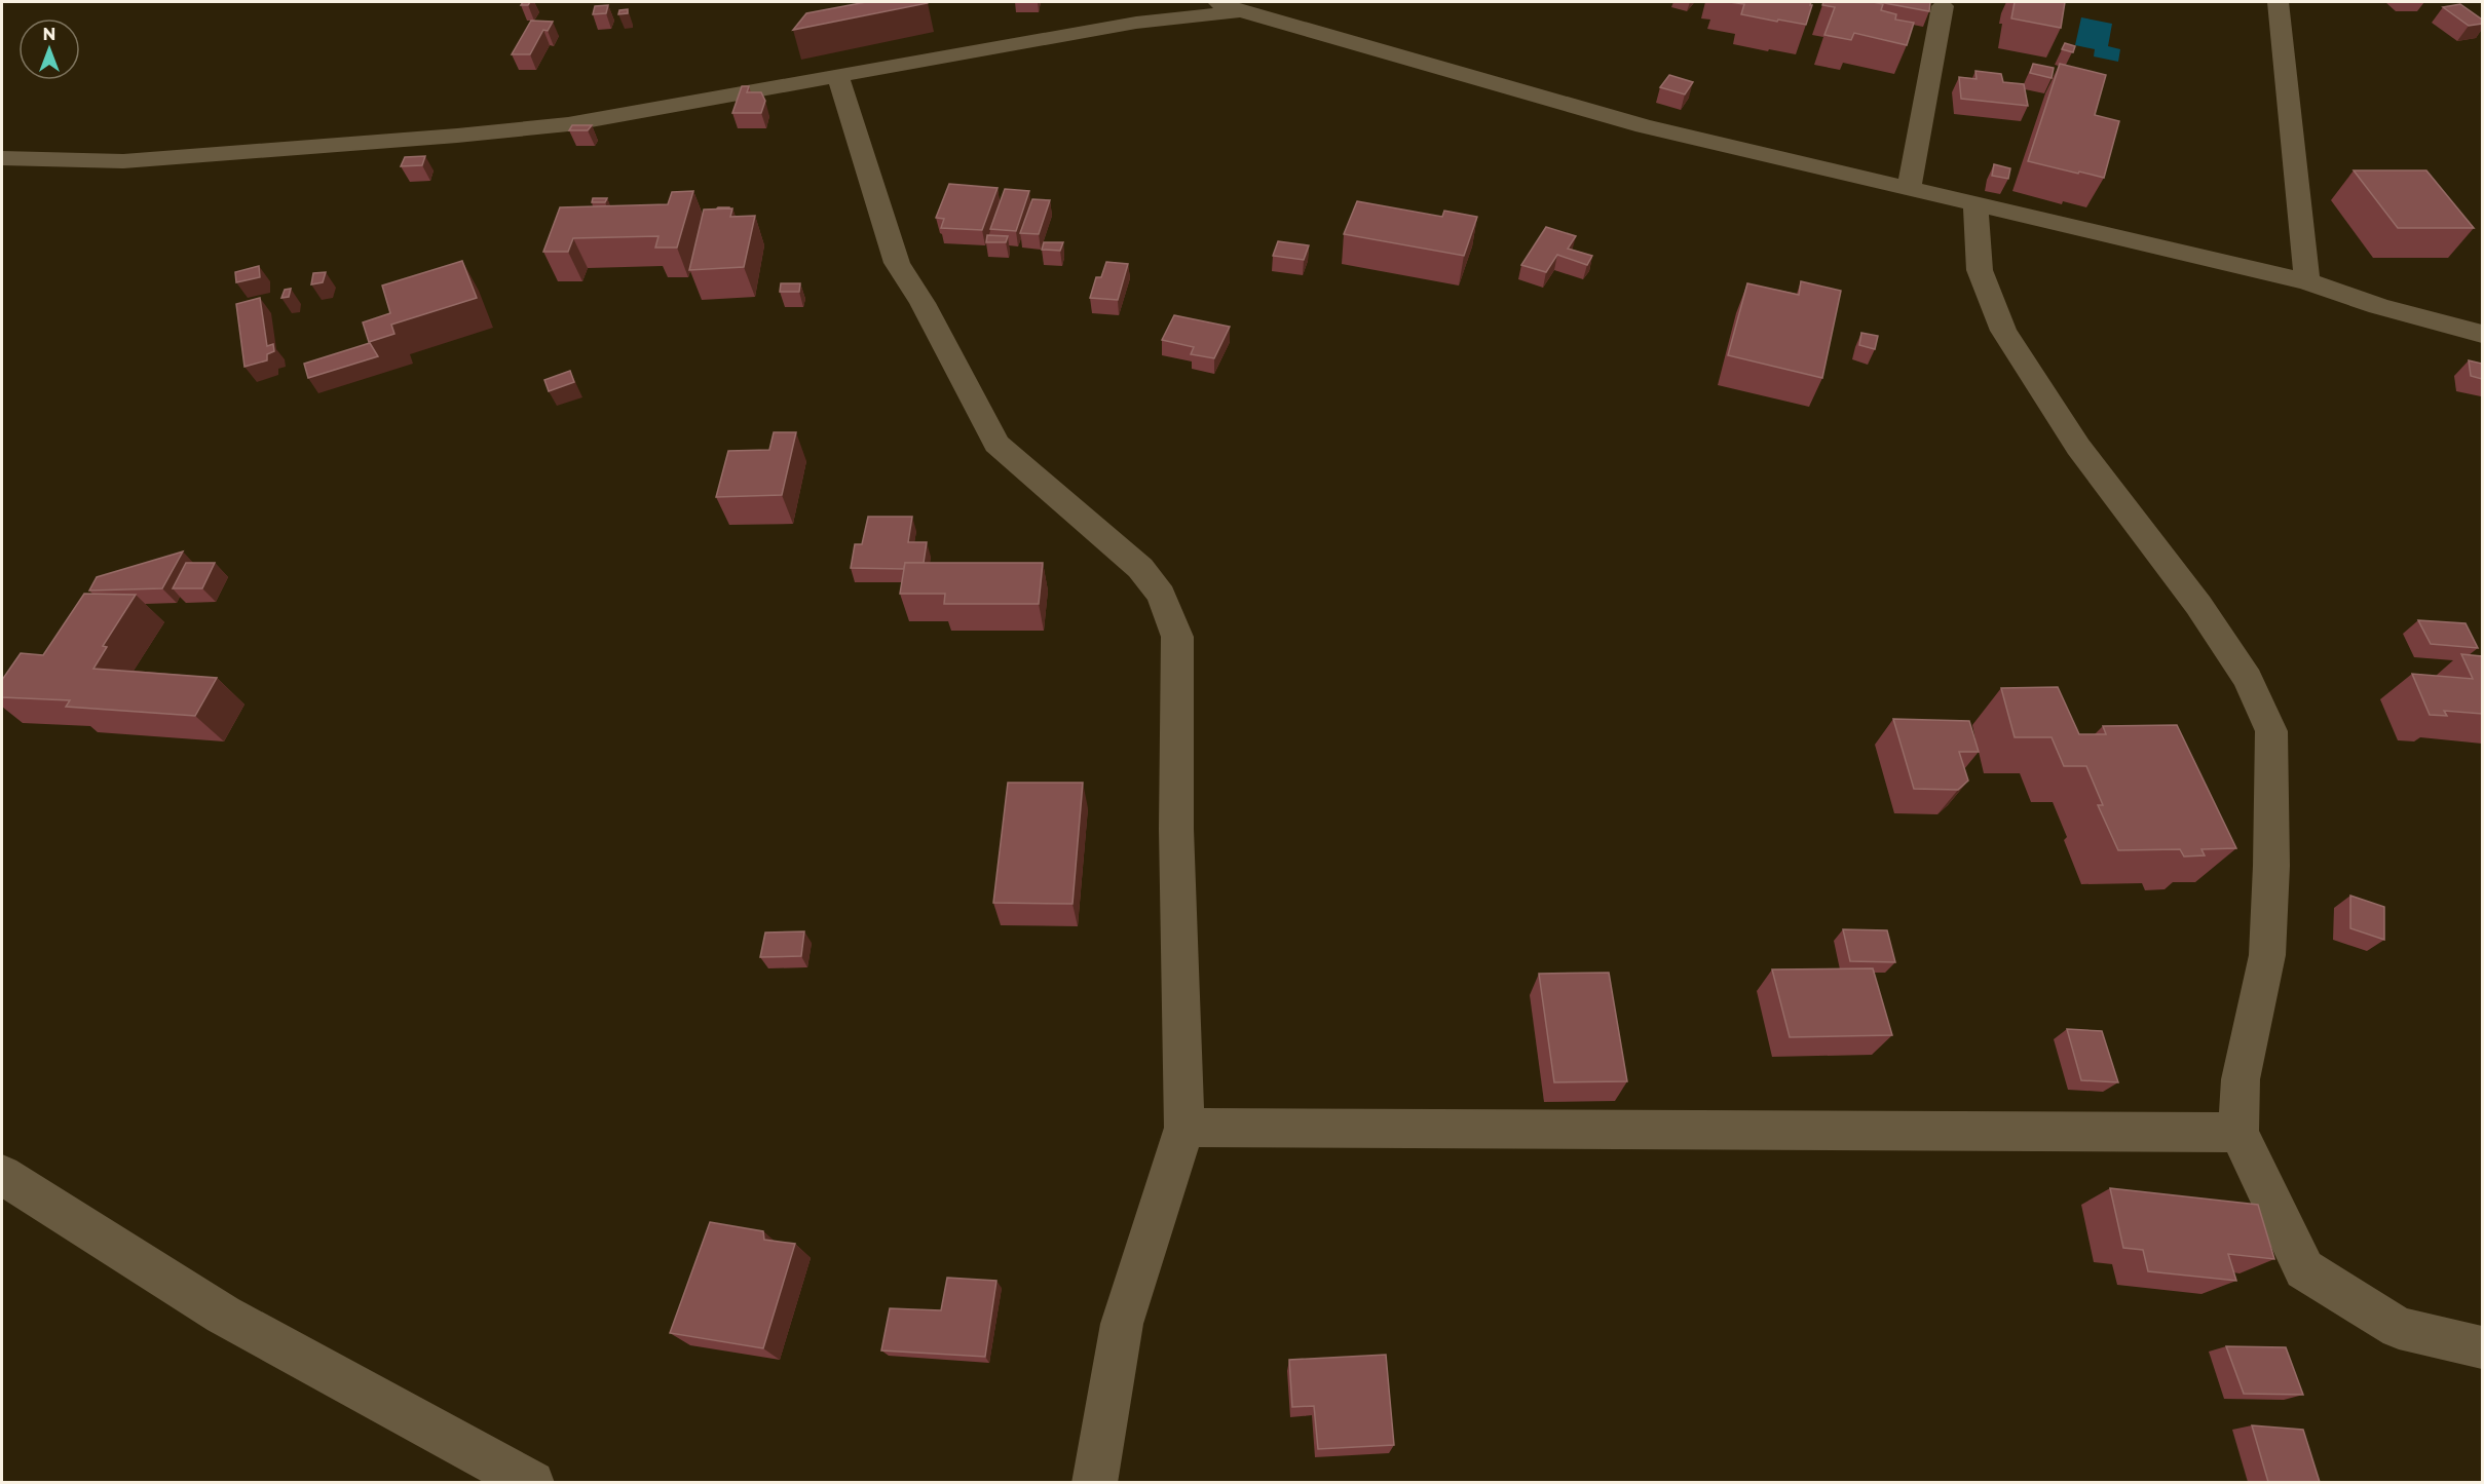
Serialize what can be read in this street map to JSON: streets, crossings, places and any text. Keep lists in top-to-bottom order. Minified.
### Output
{"north":"top"}
